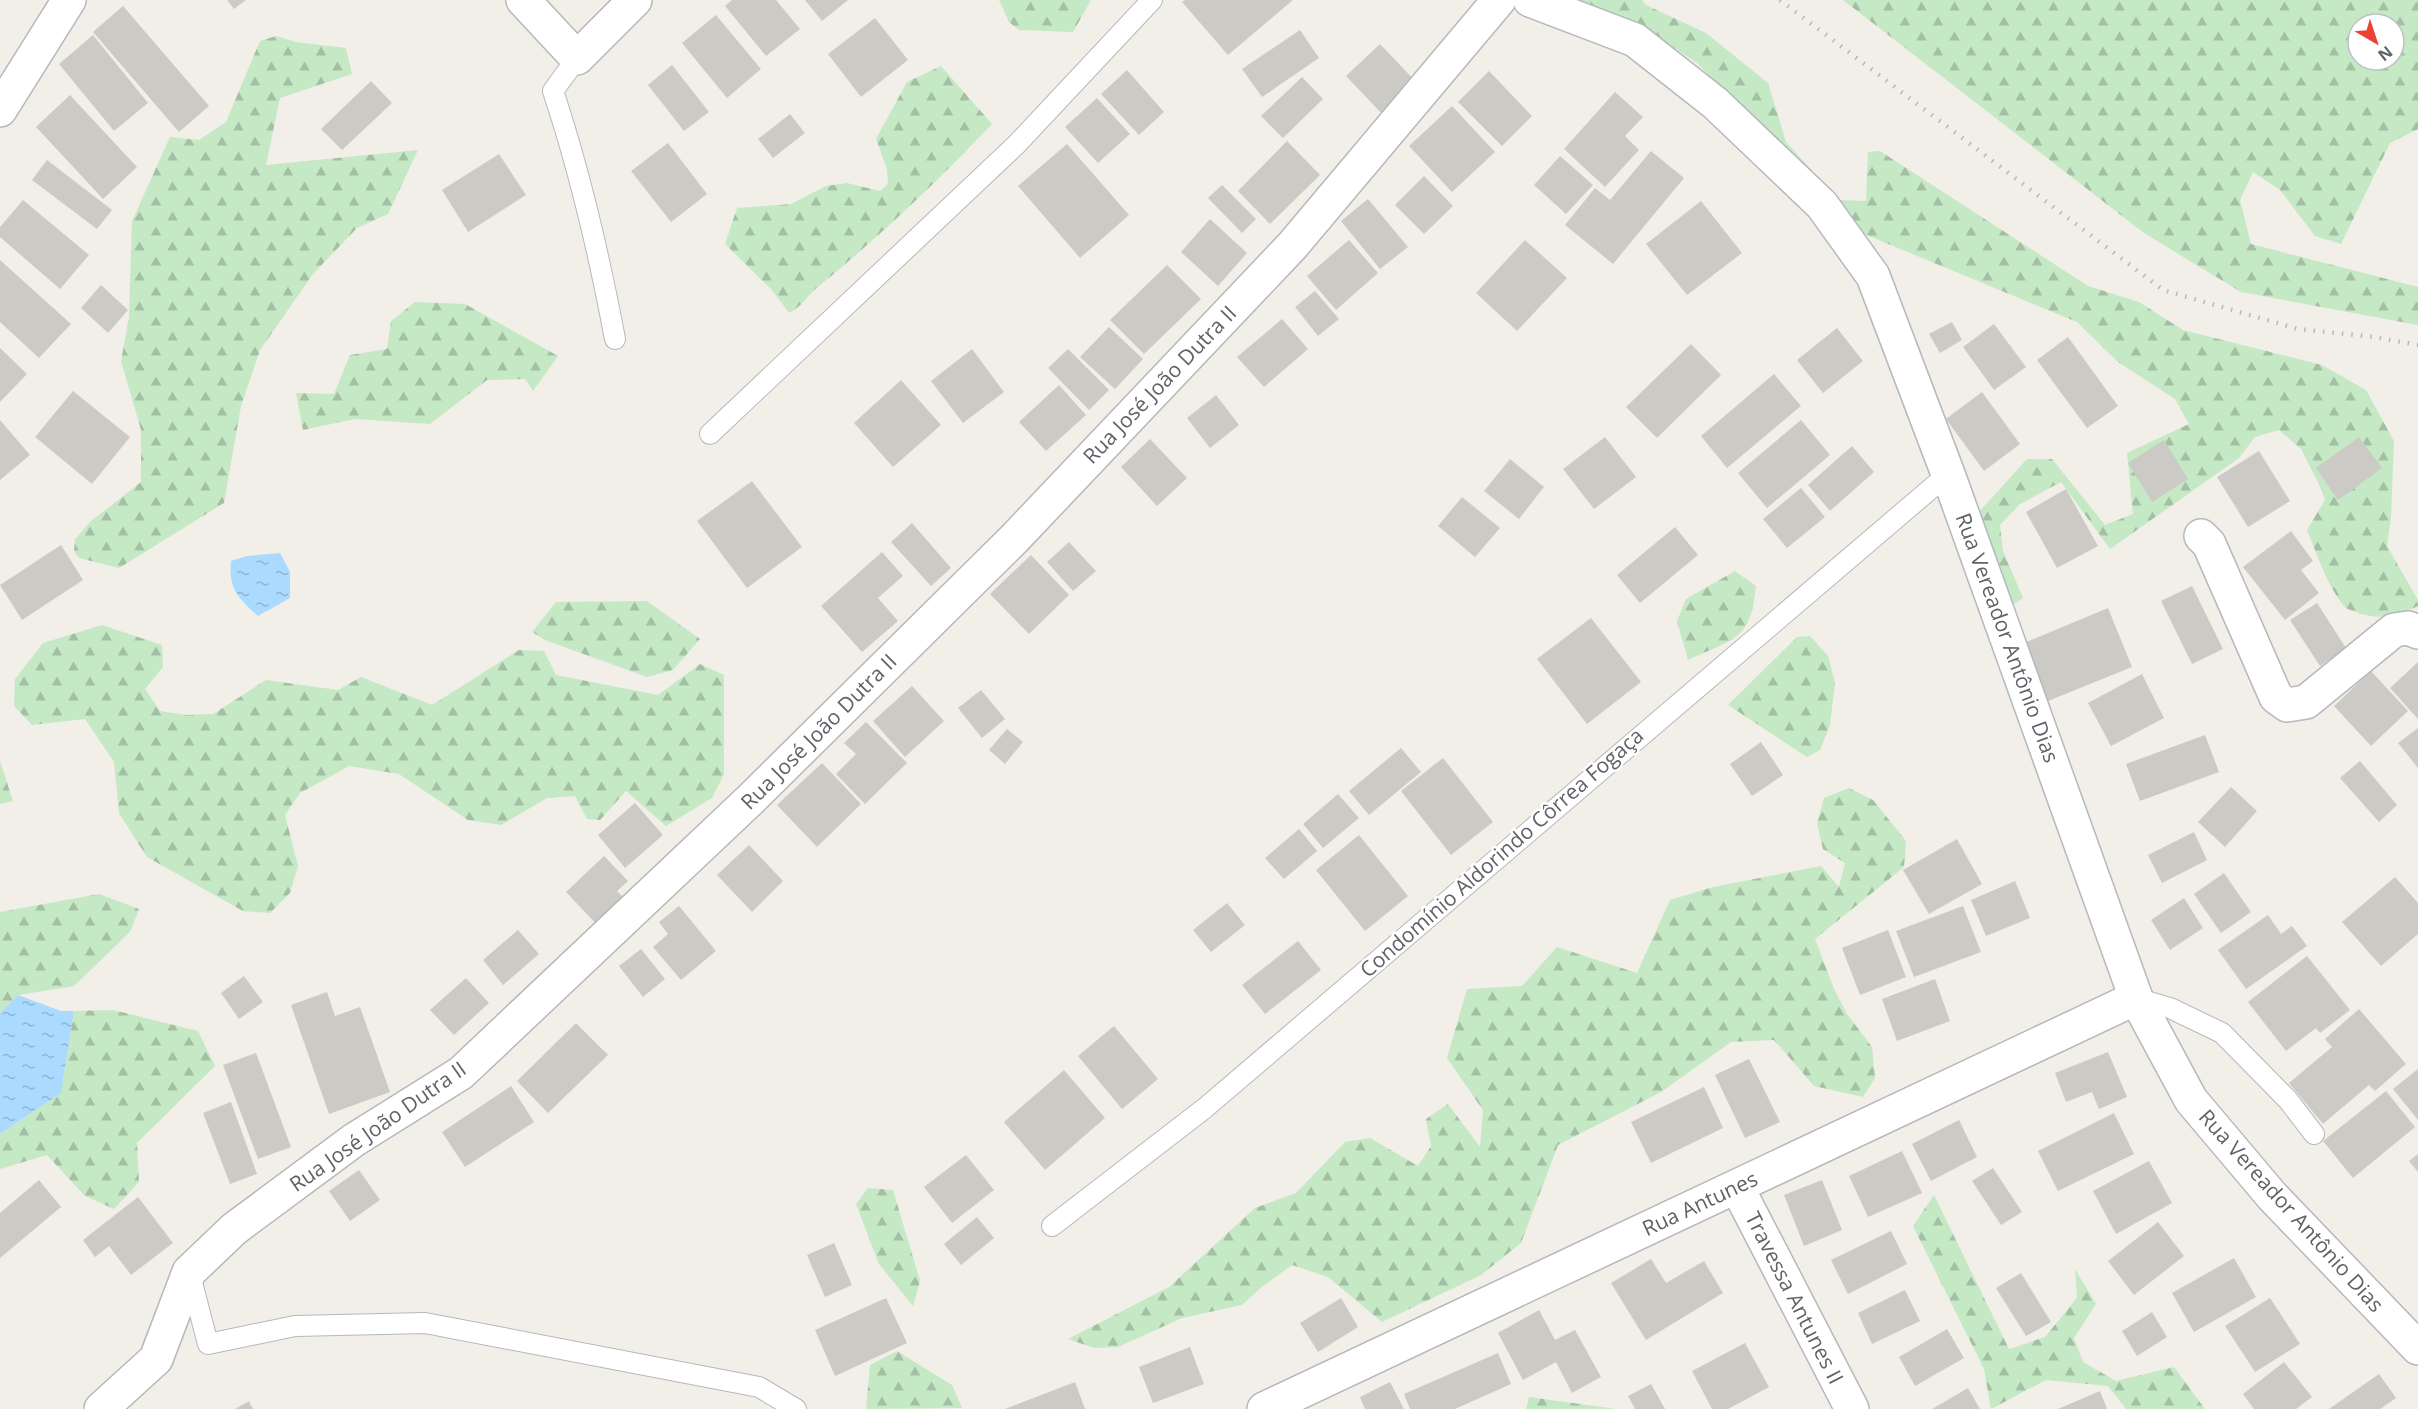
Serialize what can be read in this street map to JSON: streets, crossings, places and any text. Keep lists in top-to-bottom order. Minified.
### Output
{"streets":{"street":["Rua José João Dutra II","Rua Vereador Antônio Dias","Rua Antunes","Travessa Antunes II"],"lane":["Condomínio Aldorindo Côrrea Fogaça"]},"crossings":[["Rua Vereador Antônio Dias","Condomínio Aldorindo Côrrea Fogaça"],["Rua Vereador Antônio Dias","Rua Antunes"],["Rua Antunes","Travessa Antunes II"]],"north":"bottom right"}
